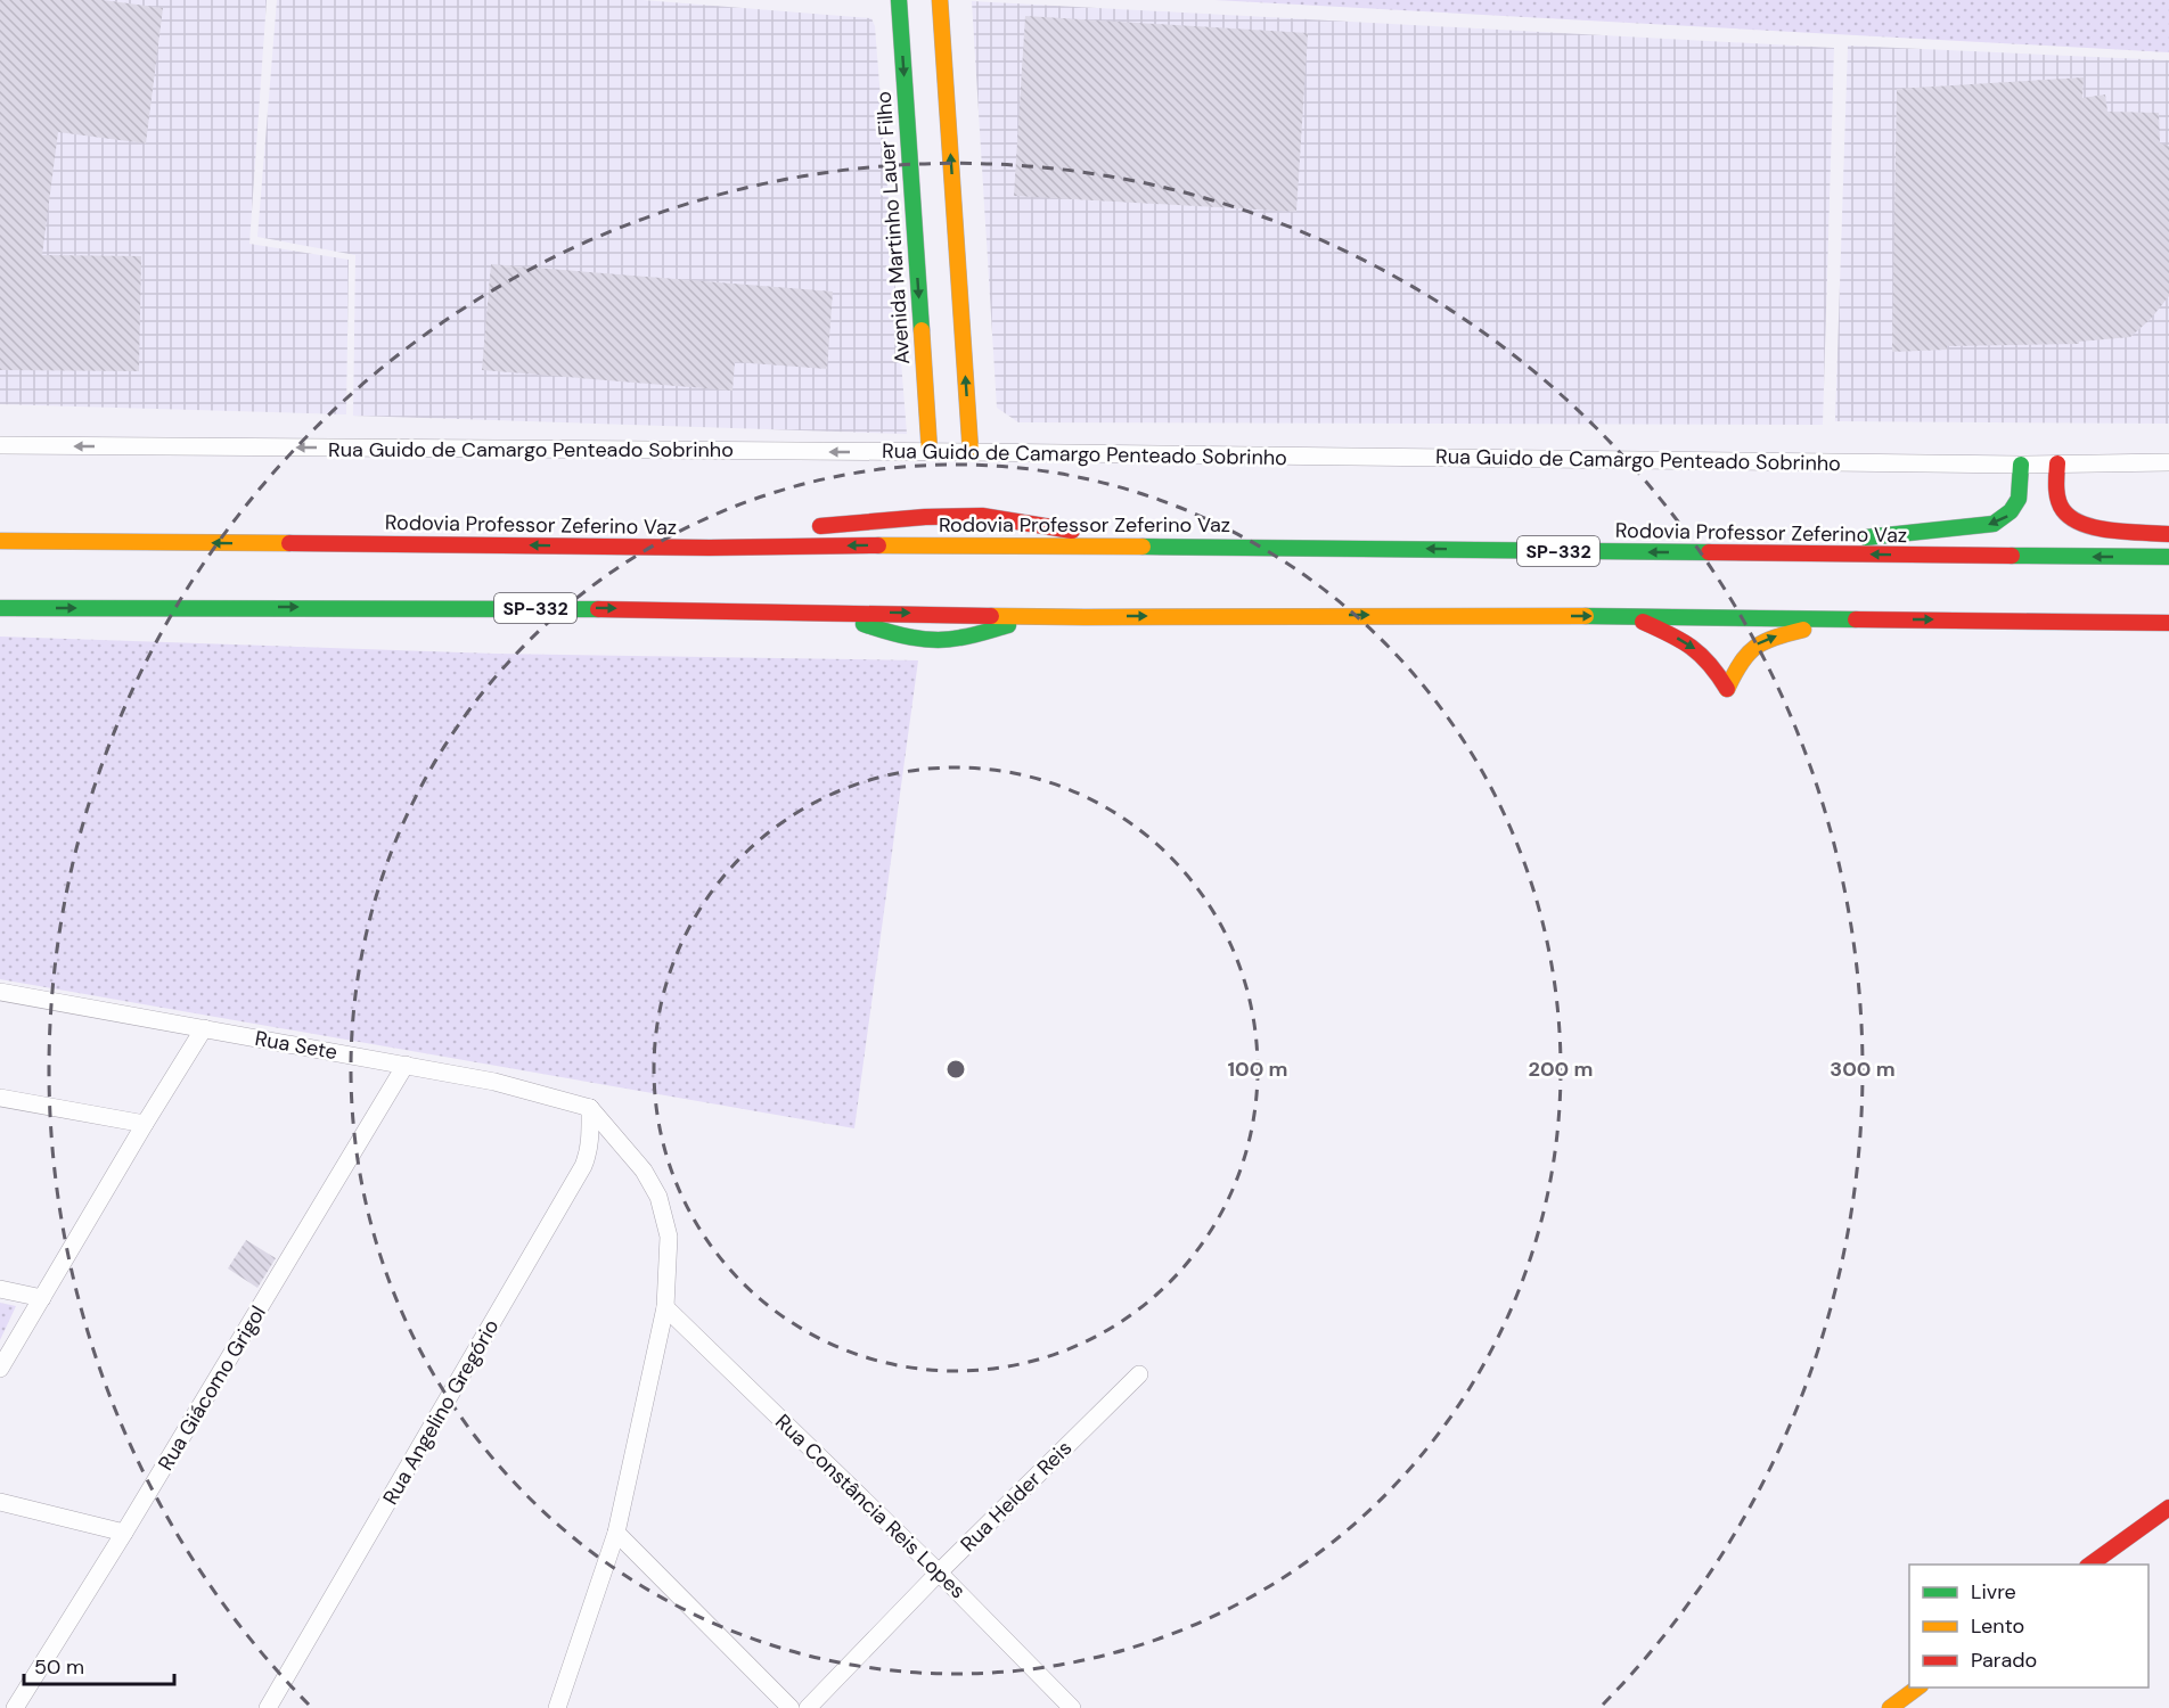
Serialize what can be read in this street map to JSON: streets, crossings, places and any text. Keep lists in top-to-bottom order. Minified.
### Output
{"streets":{"main road":["Avenida Martinho Lauer Filho","Rodovia Professor Zeferino Vaz","SP-332"],"street":["Rua Guido de Camargo Penteado Sobrinho","Rua Sete","Rua Giácomo Grigol","Rua Angelino Gregório","Rua Helder Reis","Rua Constância Reis Lopes"]},"crossings":[["Avenida Martinho Lauer Filho","Rua Guido de Camargo Penteado Sobrinho"],["Rua Sete","Rua Giácomo Grigol"],["Rua Sete","Rua Angelino Gregório"],["Rua Helder Reis","Rua Constância Reis Lopes"]],"one_way":["Rua Guido de Camargo Penteado Sobrinho"],"legend":["Livre","Lento","Parado"],"scale_bar":"50 m","rings":["100 m","200 m","300 m"]}
